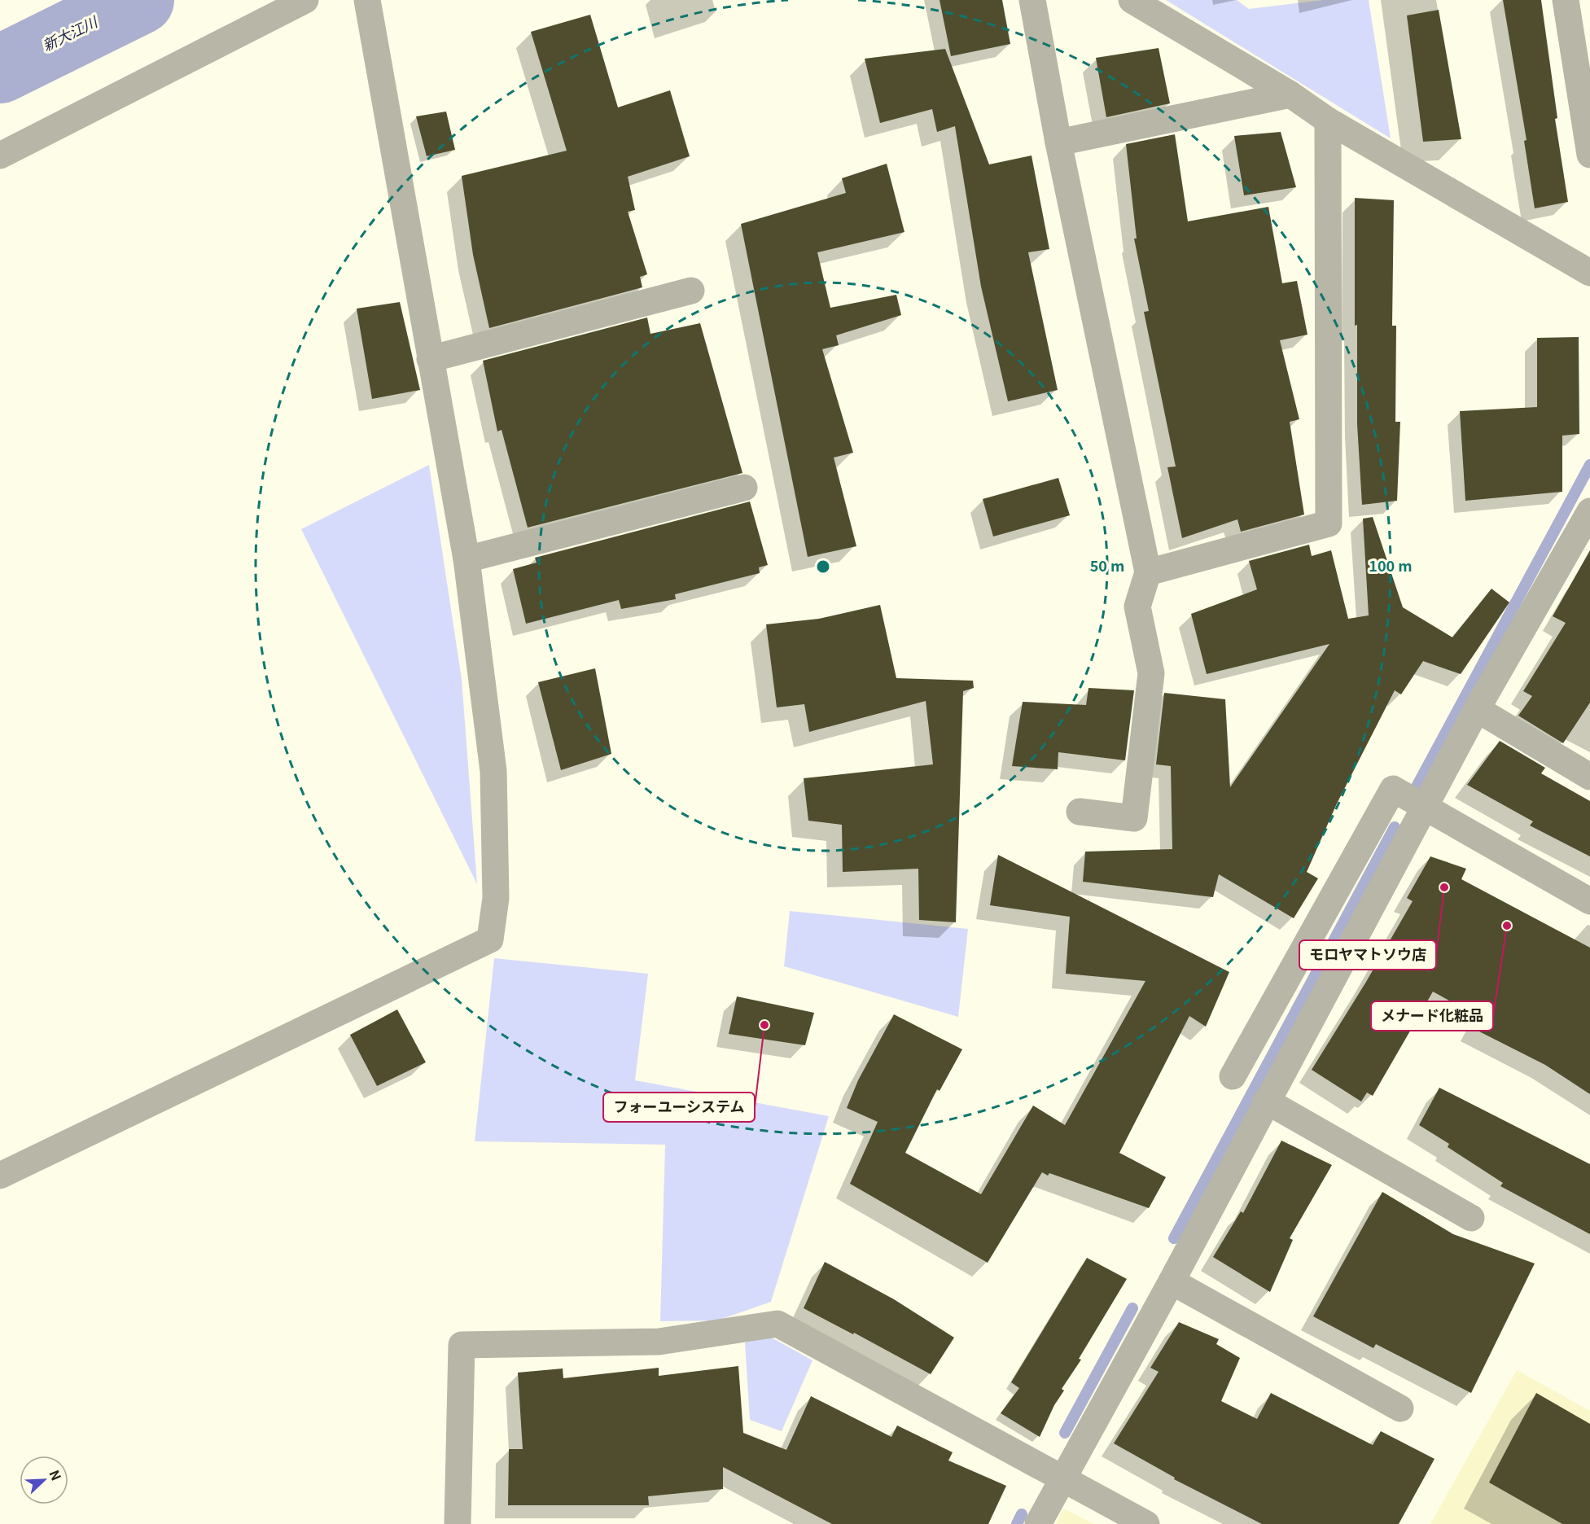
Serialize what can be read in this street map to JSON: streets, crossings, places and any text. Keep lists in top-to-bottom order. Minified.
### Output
{"water":["新大江川"],"places":["モロヤマトソウ店","メナード化粧品","フォーユーシステム"],"north":"top right","rings":["50 m","100 m"]}
